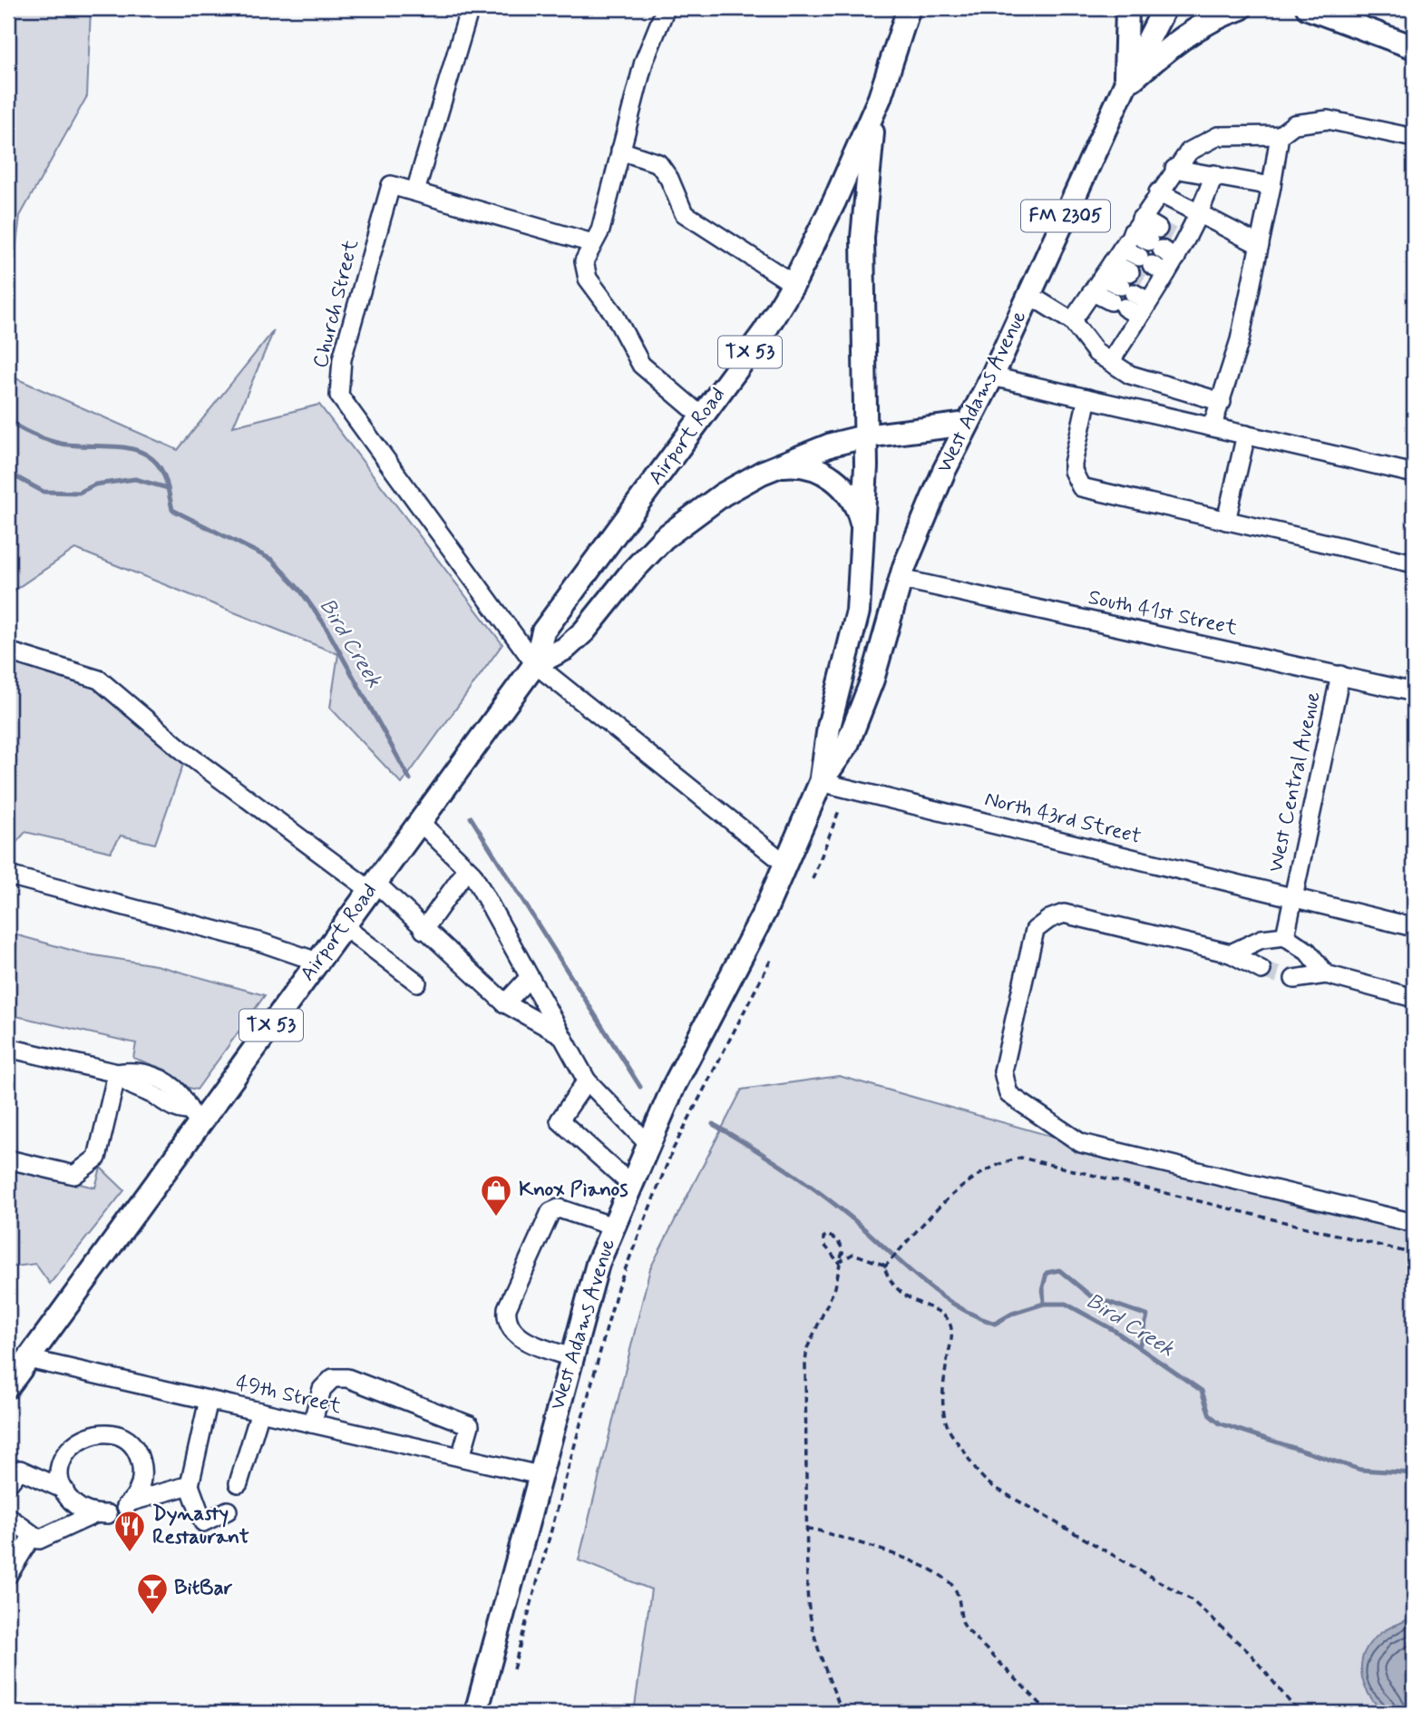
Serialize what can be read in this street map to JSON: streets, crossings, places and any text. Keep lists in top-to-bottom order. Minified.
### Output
{"streets":{"main road":["FM 2305","TX 53","West Adams Avenue","Airport Road"],"street":["Church Street","South 41st Street","West Central Avenue","North 43rd Street","49th Street"]},"crossings":[["Church Street","Airport Road"],["West Adams Avenue","Airport Road"],["West Adams Avenue","South 41st Street"],["West Adams Avenue","North 43rd Street"],["West Adams Avenue","49th Street"],["Airport Road","49th Street"],["South 41st Street","West Central Avenue"],["West Central Avenue","North 43rd Street"]],"water":["Bird Creek"],"places":{"shop":["Knox Pianos"],"restaurant":["Dynasty Restaurant"],"bar":["BitBar"]}}
